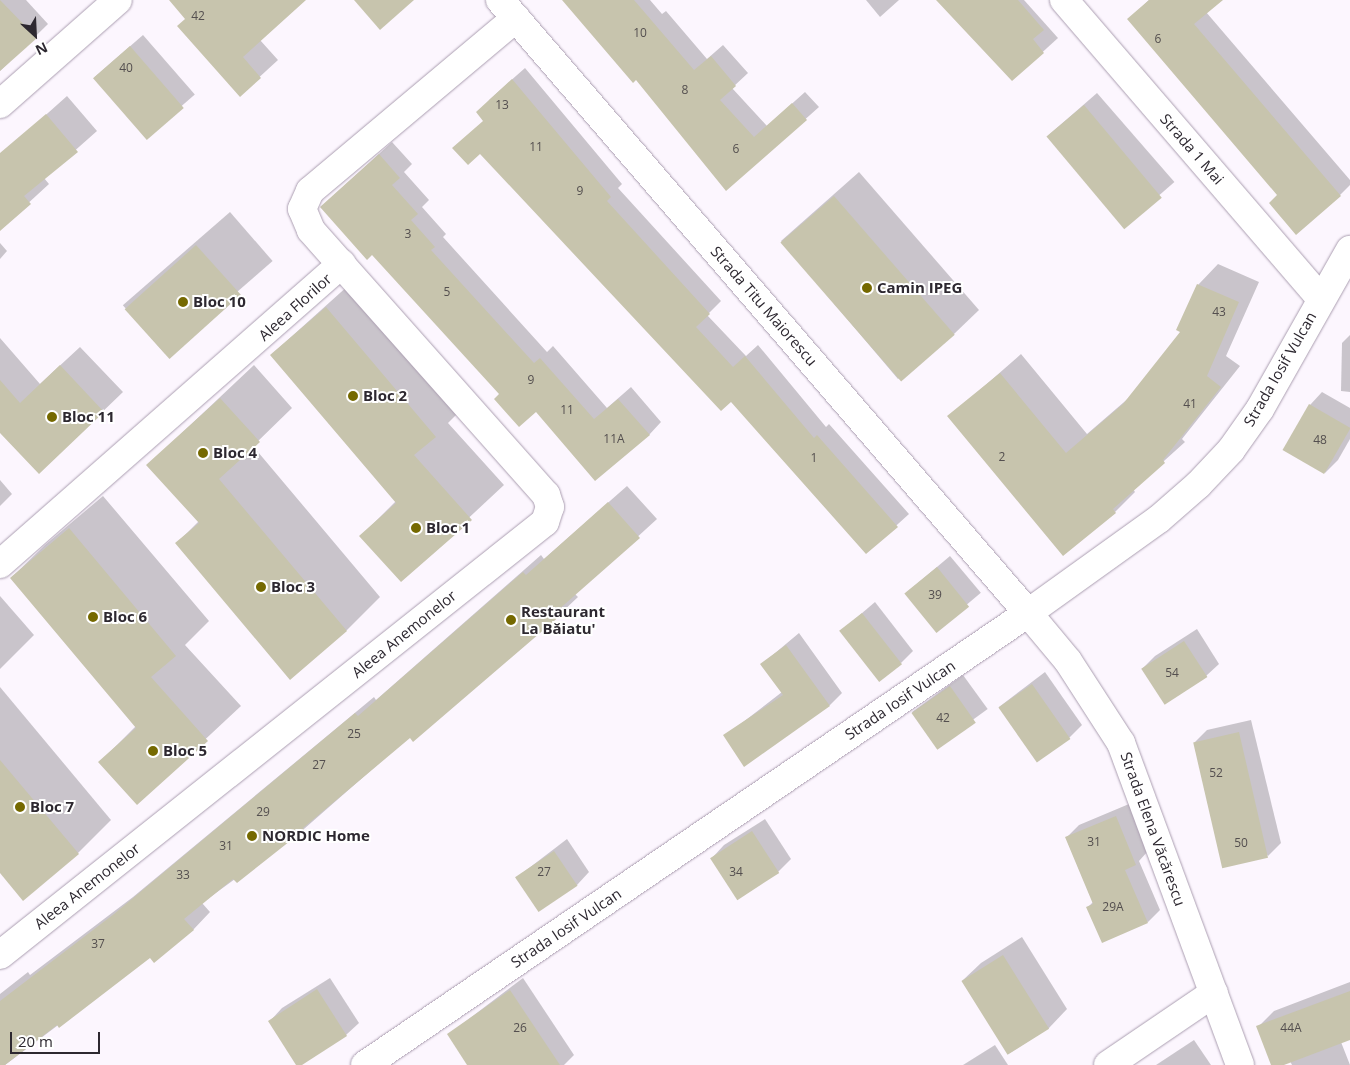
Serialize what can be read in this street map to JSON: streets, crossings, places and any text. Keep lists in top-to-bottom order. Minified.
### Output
{"streets":{"street":["Strada 1 Mai","Strada Titu Maiorescu","Aleea Florilor","Strada Iosif Vulcan","Aleea Anemonelor","Strada Elena Văcărescu"]},"crossings":[["Strada 1 Mai","Strada Iosif Vulcan"],["Strada Titu Maiorescu","Aleea Florilor"],["Strada Titu Maiorescu","Strada Iosif Vulcan"],["Strada Titu Maiorescu","Strada Elena Văcărescu"],["Aleea Florilor","Aleea Anemonelor"],["Strada Iosif Vulcan","Strada Elena Văcărescu"]],"places":["Camin IPEG","Bloc 10","Bloc 2","Bloc 11","Bloc 4","Bloc 1","Bloc 3","Bloc 6","Restaurant La Băiatu'","Bloc 5","Bloc 7","NORDIC Home"],"house_numbers":["42","10","6","40","8","13","11","6","9","3","5","43","9","41","11","11A","48","2","1","39","54","42","25","27","52","29","31","50","31","27","34","33","29A","37","26","44A"],"scale_bar":"20 m","north":"bottom right"}
